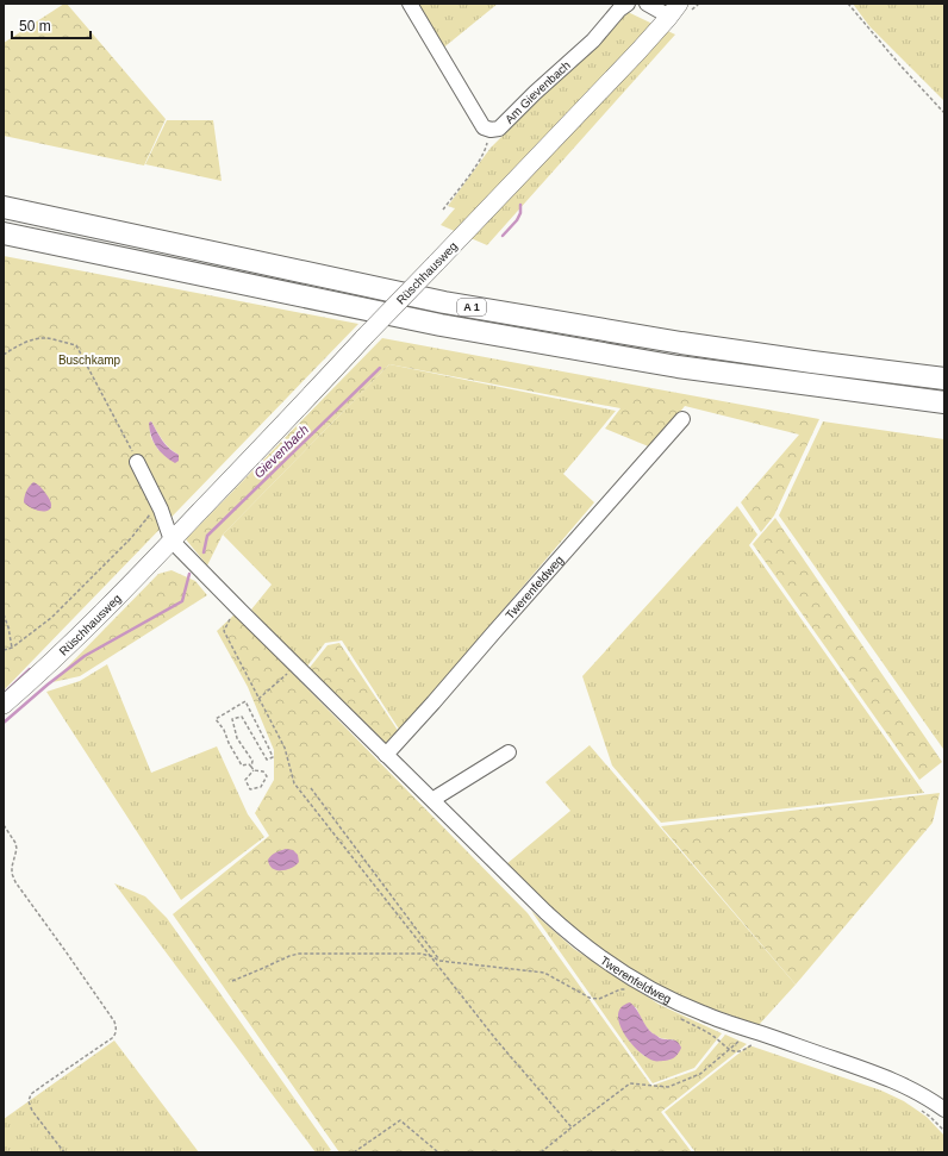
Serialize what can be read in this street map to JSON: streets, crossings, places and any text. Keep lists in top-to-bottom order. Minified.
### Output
{"streets":{"highway":["A 1"],"main road":["Rüschhausweg"],"street":["Am Gievenbach","Twerenfeldweg"]},"crossings":[["Rüschhausweg","Twerenfeldweg"]],"water":["Gievenbach"],"parks":["Buschkamp"],"scale_bar":"50 m"}
